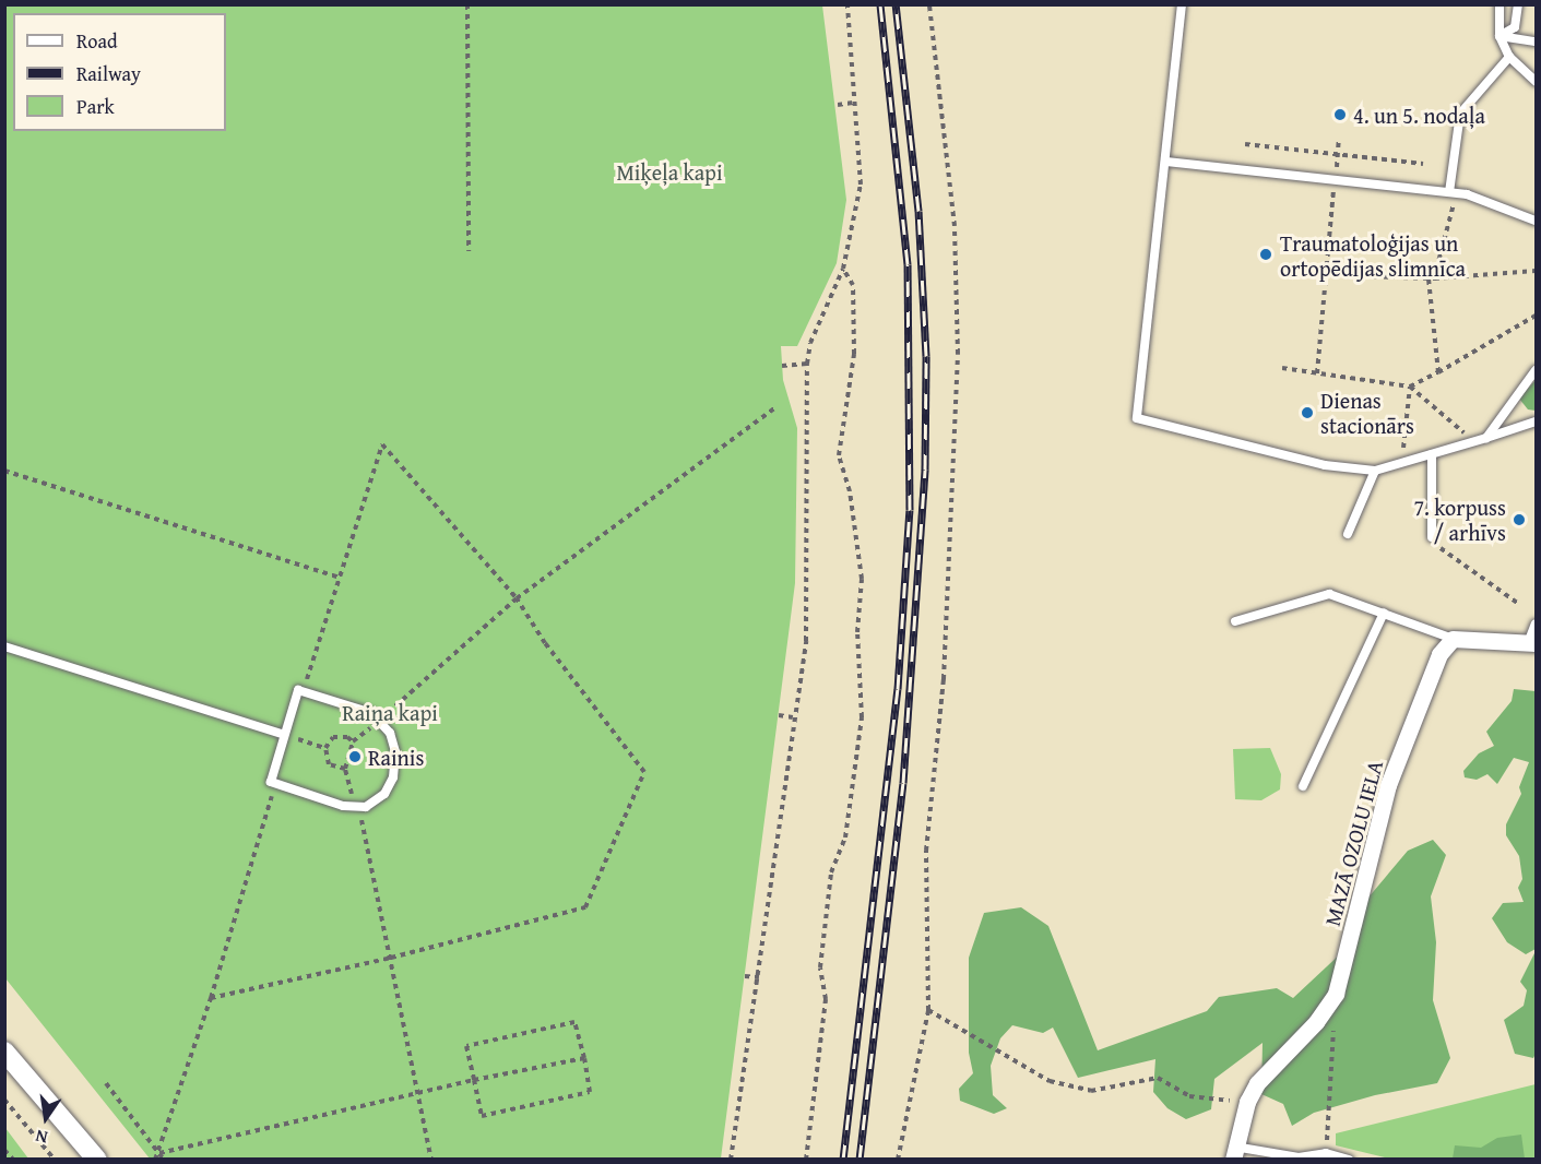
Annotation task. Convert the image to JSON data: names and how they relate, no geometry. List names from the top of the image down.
{
  "streets": {
    "street": ["MAZĀ OZOLU IELA"]
  },
  "parks": ["Miķeļa kapi", "Raiņa kapi"],
  "places": [
    "4. un 5. nodaļa",
    "Traumatoloģijas un ortopēdijas slimnīca",
    "Dienas stacionārs",
    "7. korpuss / arhīvs",
    "Rainis"
  ],
  "legend": ["Road", "Railway", "Park"],
  "north": "bottom"
}
